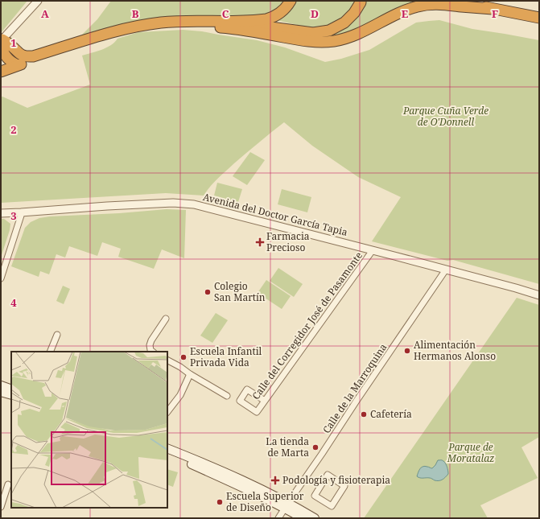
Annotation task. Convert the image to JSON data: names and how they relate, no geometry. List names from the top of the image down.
{
  "streets": {
    "street": ["Avenida del Doctor García Tapia", "Calle del Corregidor José de Pasamonte", "Calle de la Marroquina"]
  },
  "crossings": [
    ["Avenida del Doctor García Tapia", "Calle del Corregidor José de Pasamonte"],
    ["Avenida del Doctor García Tapia", "Calle de la Marroquina"]
  ],
  "parks": ["Parque Cuña Verde de O'Donnell", "Parque de Moratalaz"],
  "places": {
    "health": ["Farmacia Precioso", "Podología y fisioterapia"],
    "other": [
      "Colegio San Martín",
      "Alimentación Hermanos Alonso",
      "Escuela Infantil Privada Vida",
      "Cafetería",
      "La tienda de Marta",
      "Escuela Superior de Diseño"
    ]
  },
  "grid": {
    "columns": [
      "A",
      "B",
      "C",
      "D",
      "E",
      "F"
    ],
    "rows": [
      "1",
      "2",
      "3",
      "4"
    ]
  }
}
